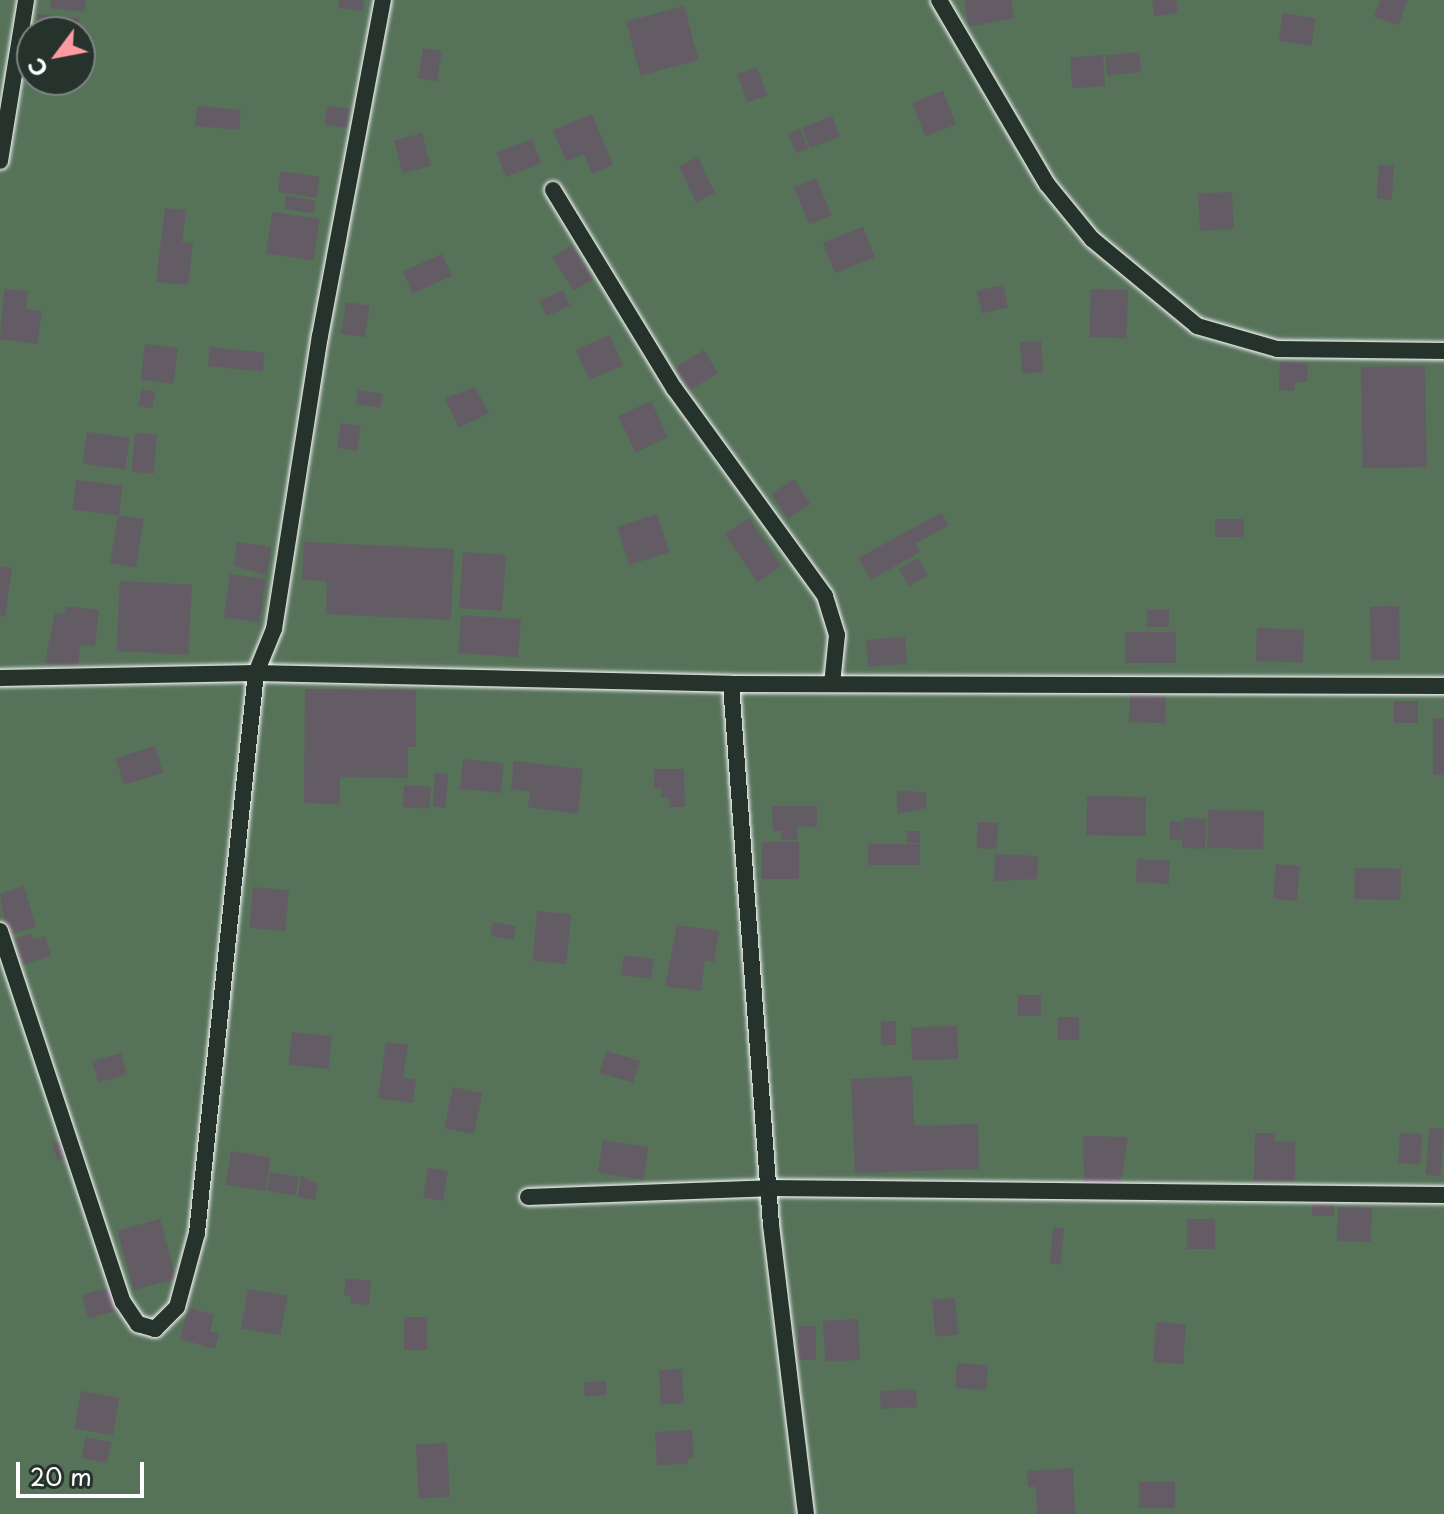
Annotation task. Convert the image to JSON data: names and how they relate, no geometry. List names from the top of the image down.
{
  "scale_bar": "20 m",
  "north": "bottom left"
}
